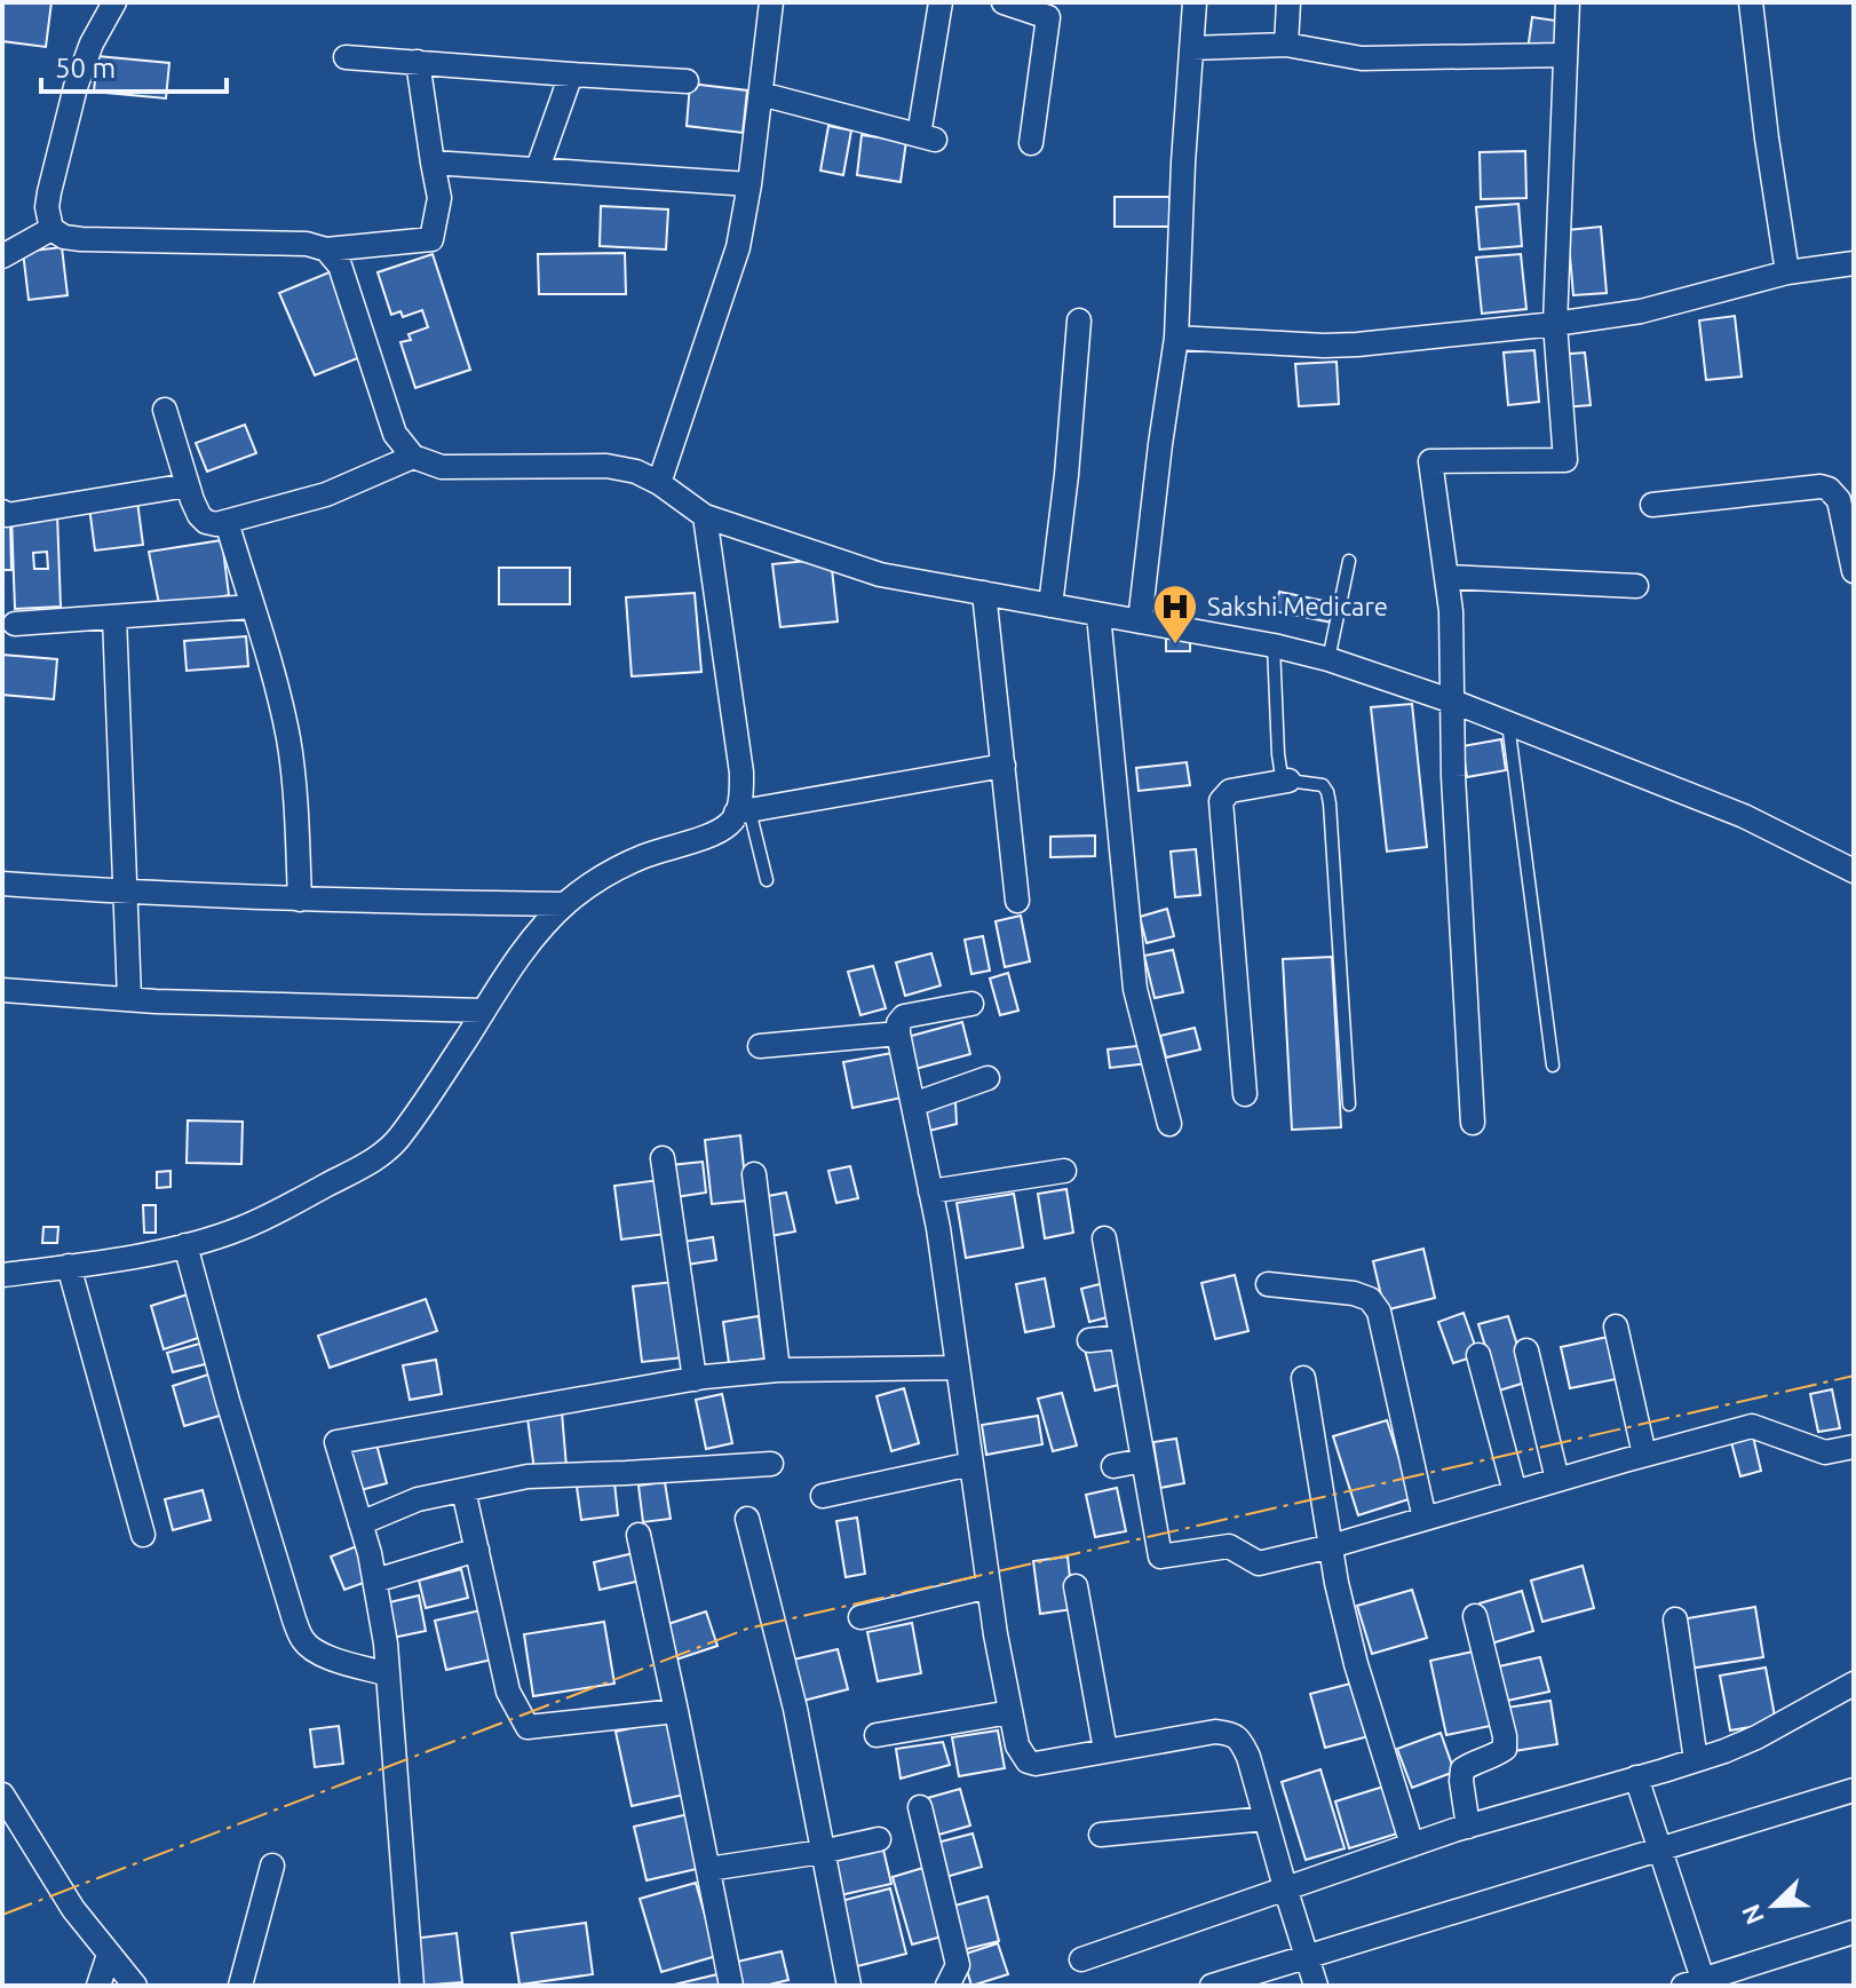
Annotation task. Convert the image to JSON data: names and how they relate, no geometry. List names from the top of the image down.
{
  "places": {
    "hospital": ["Sakshi Medicare"]
  },
  "scale_bar": "50 m",
  "north": "bottom left"
}
